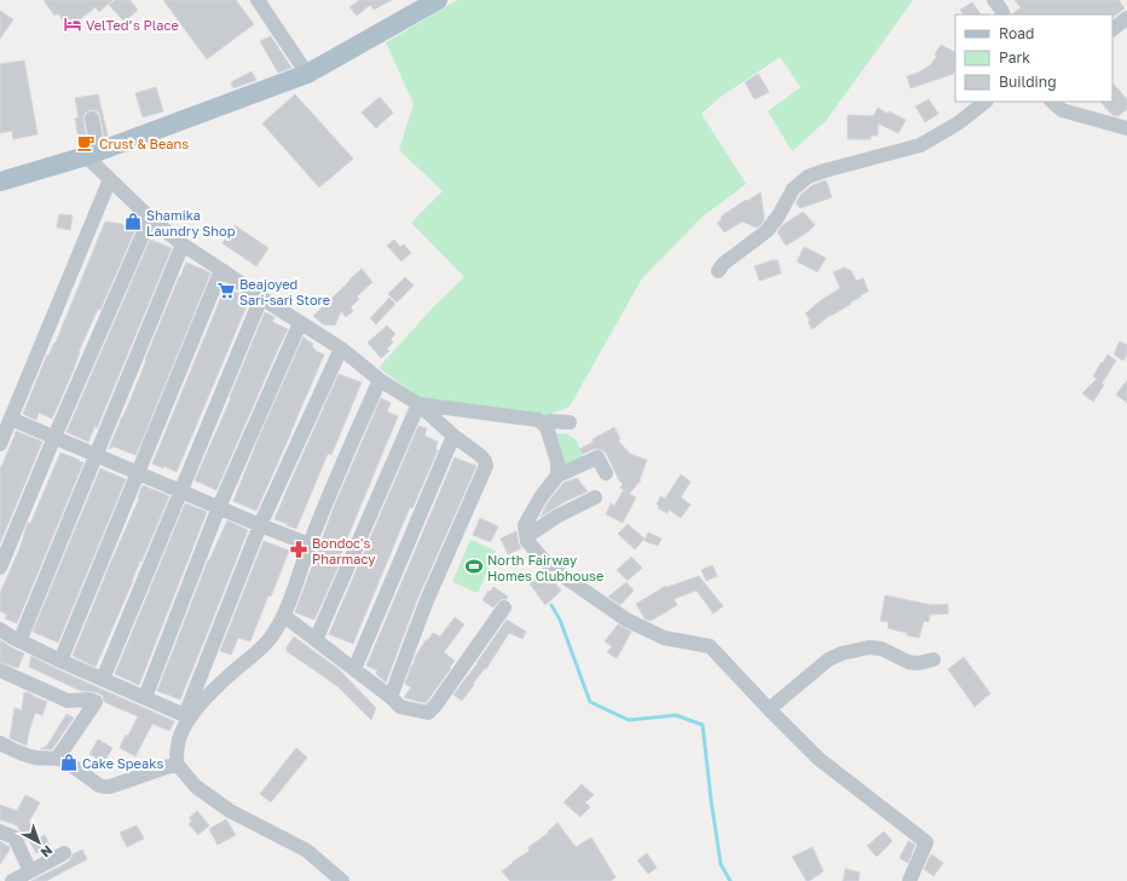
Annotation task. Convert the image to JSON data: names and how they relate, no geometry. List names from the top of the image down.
{
  "places": {
    "hotel": ["VelTed’s Place"],
    "cafe": ["Crust & Beans"],
    "shop": ["Shamika Laundry Shop", "Cake Speaks"],
    "supermarket": ["Beajoyed Sari-sari Store"],
    "pharmacy": ["Bondoc's Pharmacy"],
    "sports": ["North Fairway Homes Clubhouse"]
  },
  "legend": ["Road", "Park", "Building"],
  "north": "bottom right"
}
